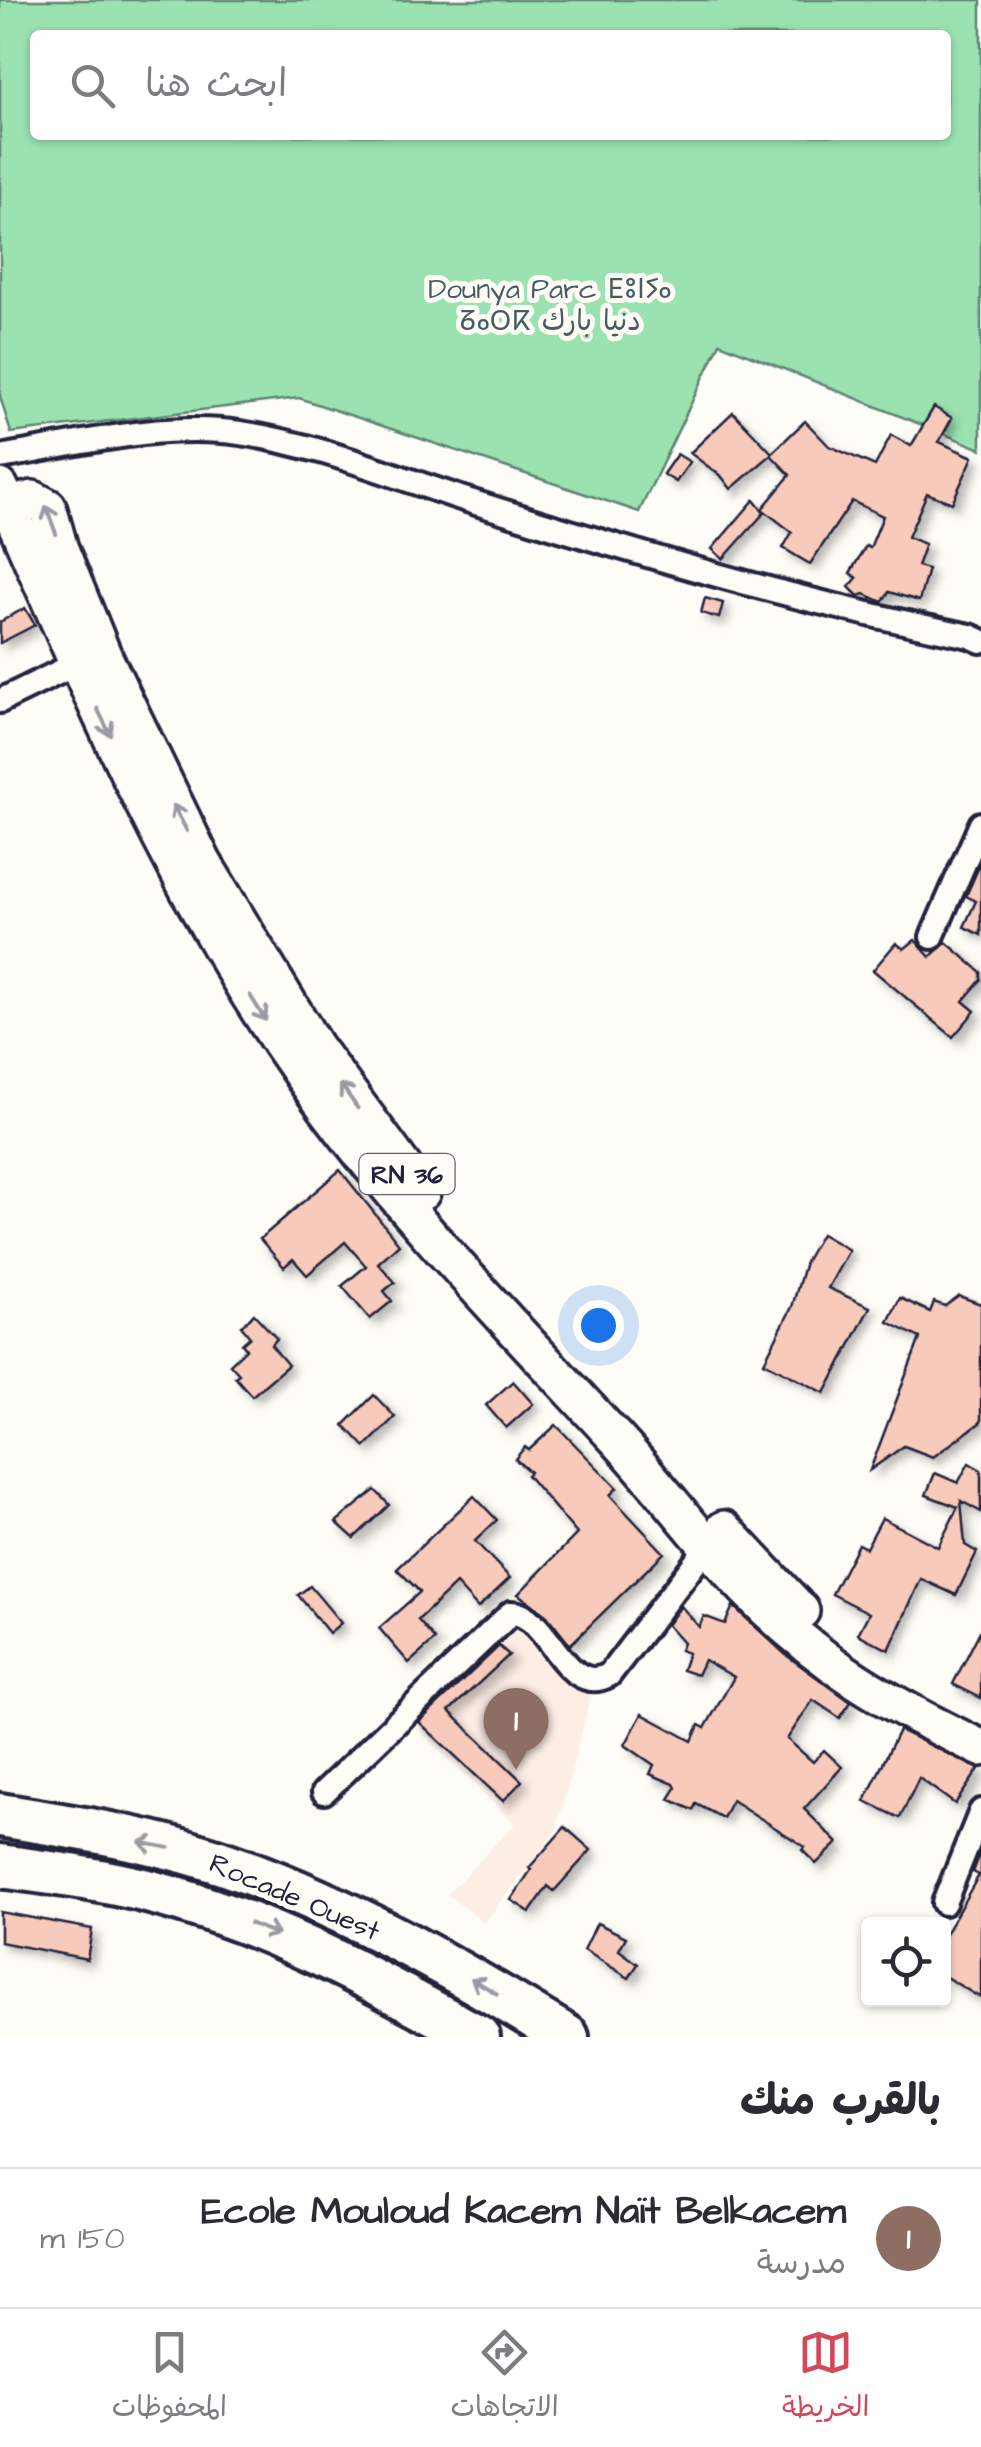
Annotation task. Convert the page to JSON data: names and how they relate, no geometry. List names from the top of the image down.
{
  "streets": {
    "highway": ["Rocade Ouest"],
    "main road": ["RN 36"]
  },
  "parks": ["Dounya Parc ⴹⵓⵏⵢⴰ ⵒⴰⵔⴽ دنيا بارك"],
  "page": {
    "search": "ابحث هنا",
    "pins": "1",
    "heading": "بالقرب منك",
    "list": [
      {
        "mark": "1",
        "name": "Ecole Mouloud Kacem Naït Belkacem",
        "note": "مدرسة",
        "value": "150 m"
      }
    ],
    "nav": ["الخريطة", "الاتجاهات", "المحفوظات"]
  }
}
